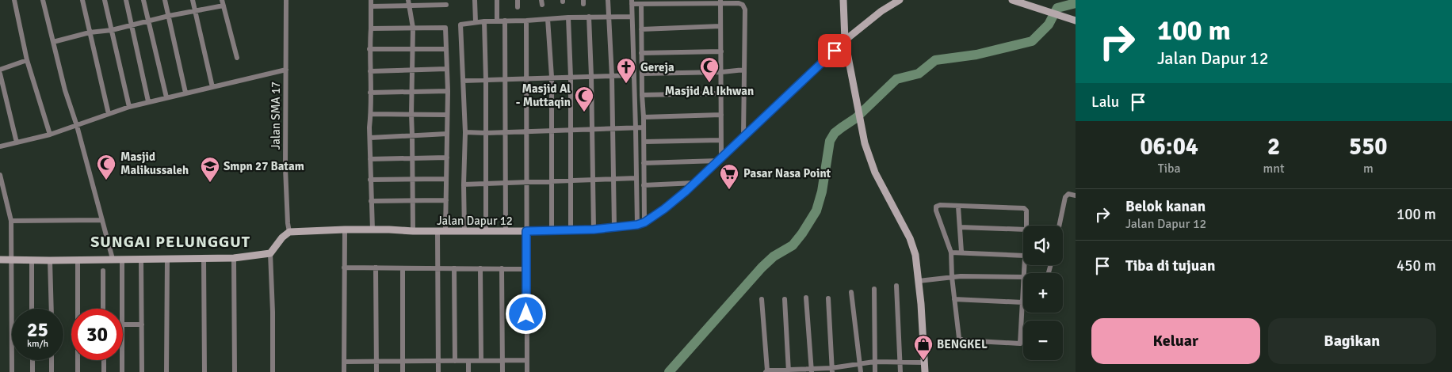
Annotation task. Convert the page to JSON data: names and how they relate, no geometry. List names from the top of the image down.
{
  "streets": {
    "street": ["Jalan SMA 17", "Jalan Dapur 12"]
  },
  "crossings": [
    ["Jalan SMA 17", "Jalan Dapur 12"]
  ],
  "districts": ["SUNGAI PELUNGGUT"],
  "places": {
    "mosque": ["Masjid Al Ikhwan", "Masjid Al - Muttaqin", "Masjid Malikussaleh"],
    "church": ["Gereja"],
    "school or university": ["Smpn 27 Batam"],
    "supermarket": ["Pasar Nasa Point"],
    "shop": ["BENGKEL"]
  },
  "page": {
    "turn": ["100 m", "Jalan Dapur 12"],
    "then": "Lalu",
    "eta": [
      "06:04",
      "Tiba",
      "2",
      "mnt",
      "550",
      "m"
    ],
    "list": [
      {
        "name": "Belok kanan",
        "note": "Jalan Dapur 12",
        "value": "100 m"
      },
      {
        "name": "Tiba di tujuan",
        "value": "450 m"
      }
    ],
    "map_buttons": ["+", "−"],
    "speed": "25 km/h",
    "limit": "30",
    "buttons": ["Keluar", "Bagikan"]
  }
}
